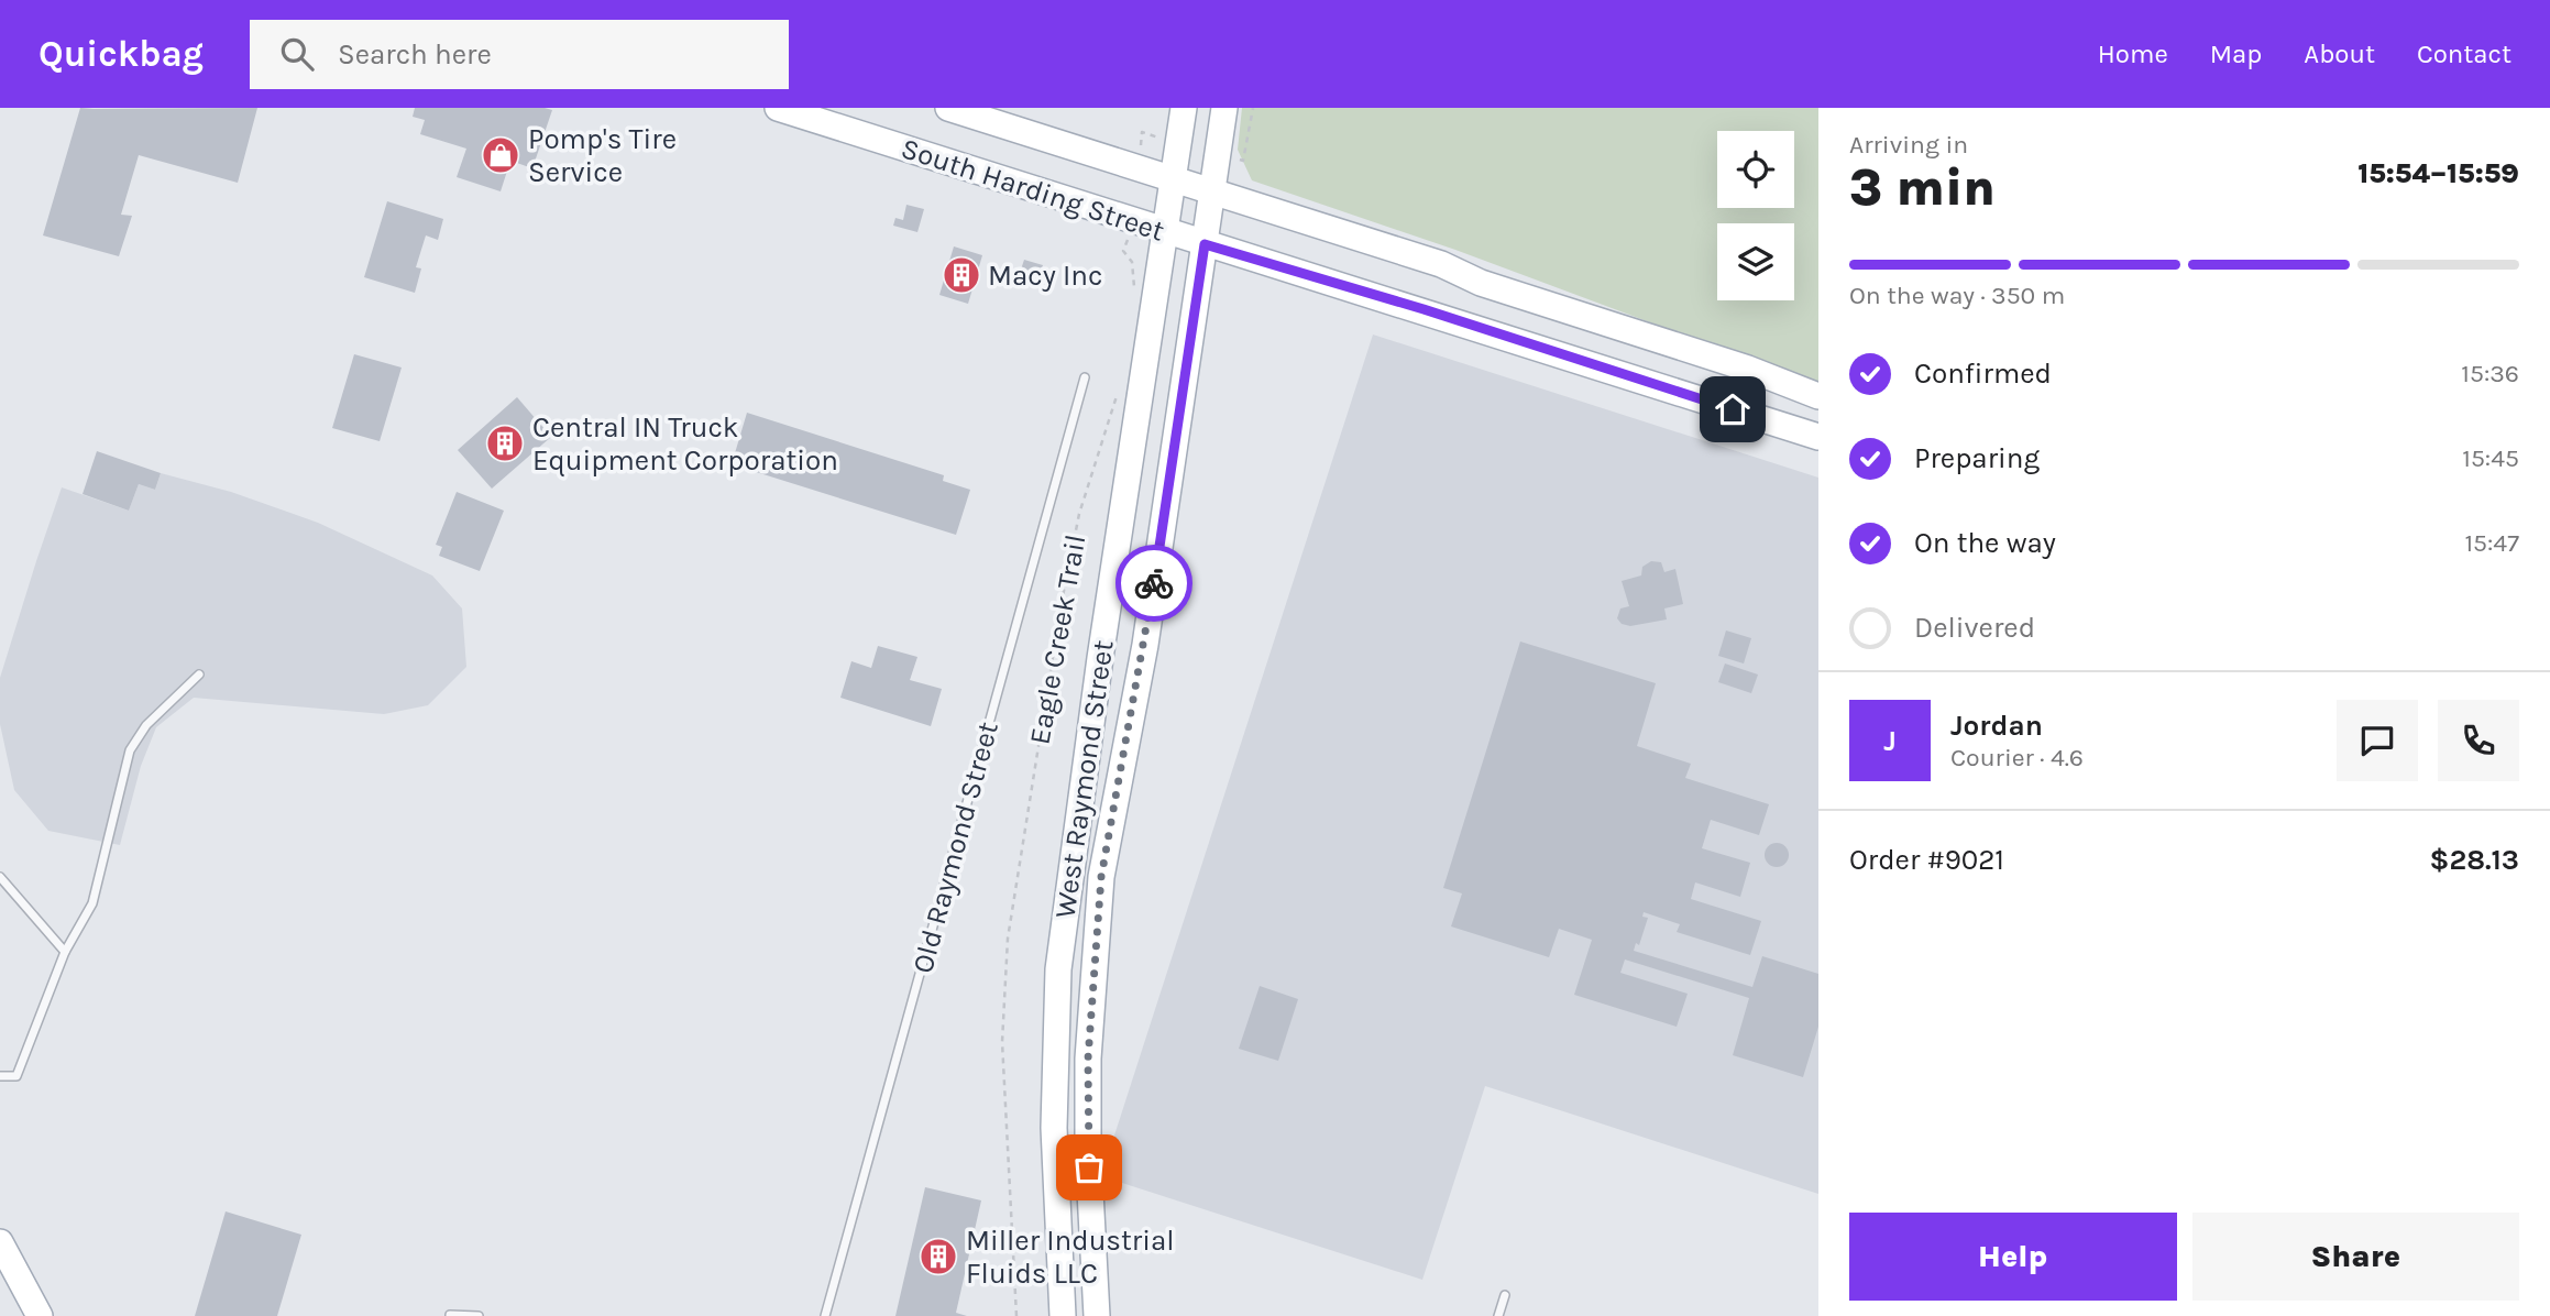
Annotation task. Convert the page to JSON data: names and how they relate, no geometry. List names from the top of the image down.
{
  "streets": {
    "main road": ["South Harding Street", "West Raymond Street"],
    "lane": ["Old Raymond Street"],
    "path": ["Eagle Creek Trail"]
  },
  "crossings": [
    ["South Harding Street", "West Raymond Street"]
  ],
  "places": {
    "shop": ["Pomp's Tire Service"],
    "building": ["Macy Inc", "Central IN Truck Equipment Corporation", "Miller Industrial Fluids LLC"]
  },
  "page": {
    "header": "Quickbag",
    "search": "Search here",
    "nav": [
      "Home",
      "Map",
      "About",
      "Contact"
    ],
    "heading": ["3 min", "Arriving in", "15:54–15:59"],
    "panel": [
      "Jordan",
      "Courier · 4.6",
      "Order #9021",
      "$28.13"
    ],
    "bar": "On the way · 350 m",
    "list": [
      ["Confirmed", "15:36"],
      ["Preparing", "15:45"],
      ["On the way", "15:47"],
      "Delivered"
    ],
    "round": "J",
    "buttons": ["Help", "Share"]
  }
}
